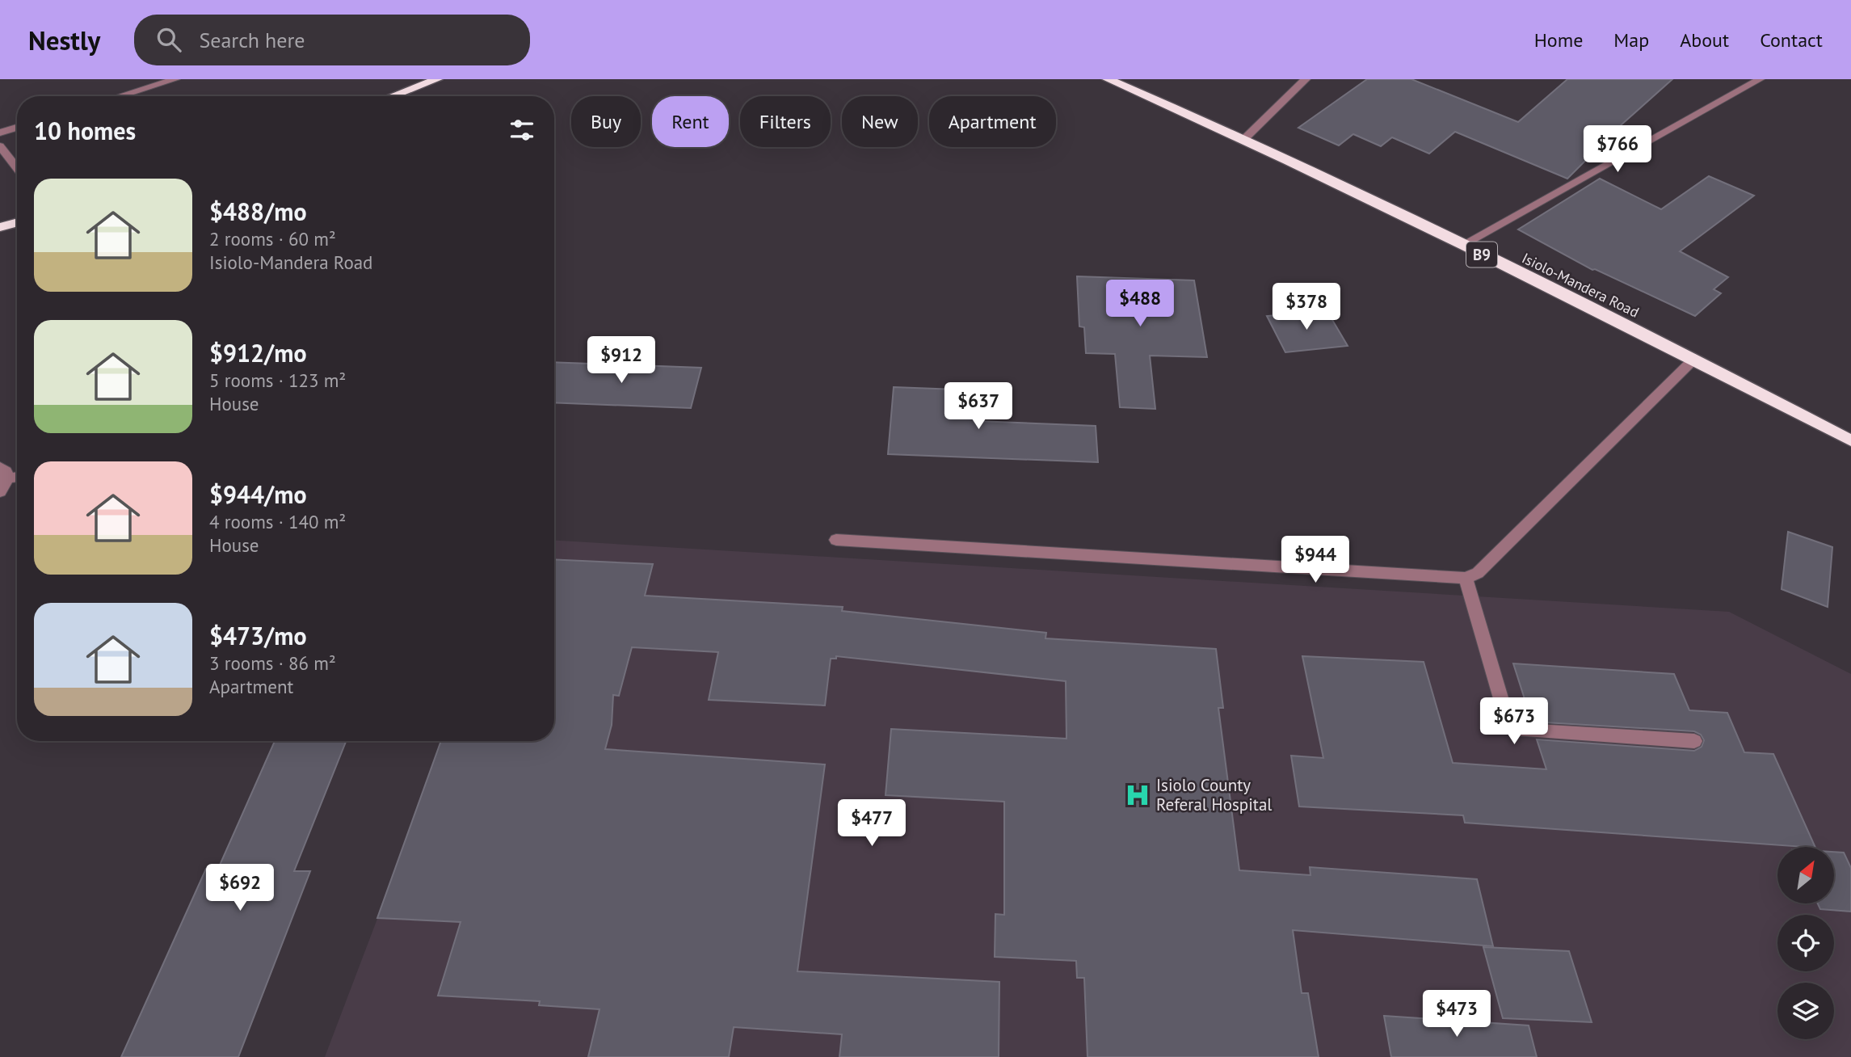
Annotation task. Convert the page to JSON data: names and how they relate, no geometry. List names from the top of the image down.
{
  "streets": {
    "highway": ["B9", "Isiolo-Mandera Road"]
  },
  "places": {
    "hospital": ["Isiolo County Referal Hospital"]
  },
  "north": "top right",
  "page": {
    "header": "Nestly",
    "search": "Search here",
    "nav": [
      "Home",
      "Map",
      "About",
      "Contact"
    ],
    "chip": [
      "Buy",
      "Rent",
      "Filters",
      "New",
      "Apartment"
    ],
    "heading": "10 homes",
    "price": [
      "$766",
      "$488",
      "$378",
      "$912",
      "$637",
      "$944",
      "$673",
      "$477",
      "$692",
      "$473"
    ],
    "list": [
      {
        "name": "$488/mo",
        "note": "2 rooms · 60 m² · Isiolo-Mandera Road"
      },
      {
        "name": "$912/mo",
        "note": "5 rooms · 123 m² · House"
      },
      {
        "name": "$944/mo",
        "note": "4 rooms · 140 m² · House"
      },
      {
        "name": "$473/mo",
        "note": "3 rooms · 86 m² · Apartment"
      }
    ]
  }
}
